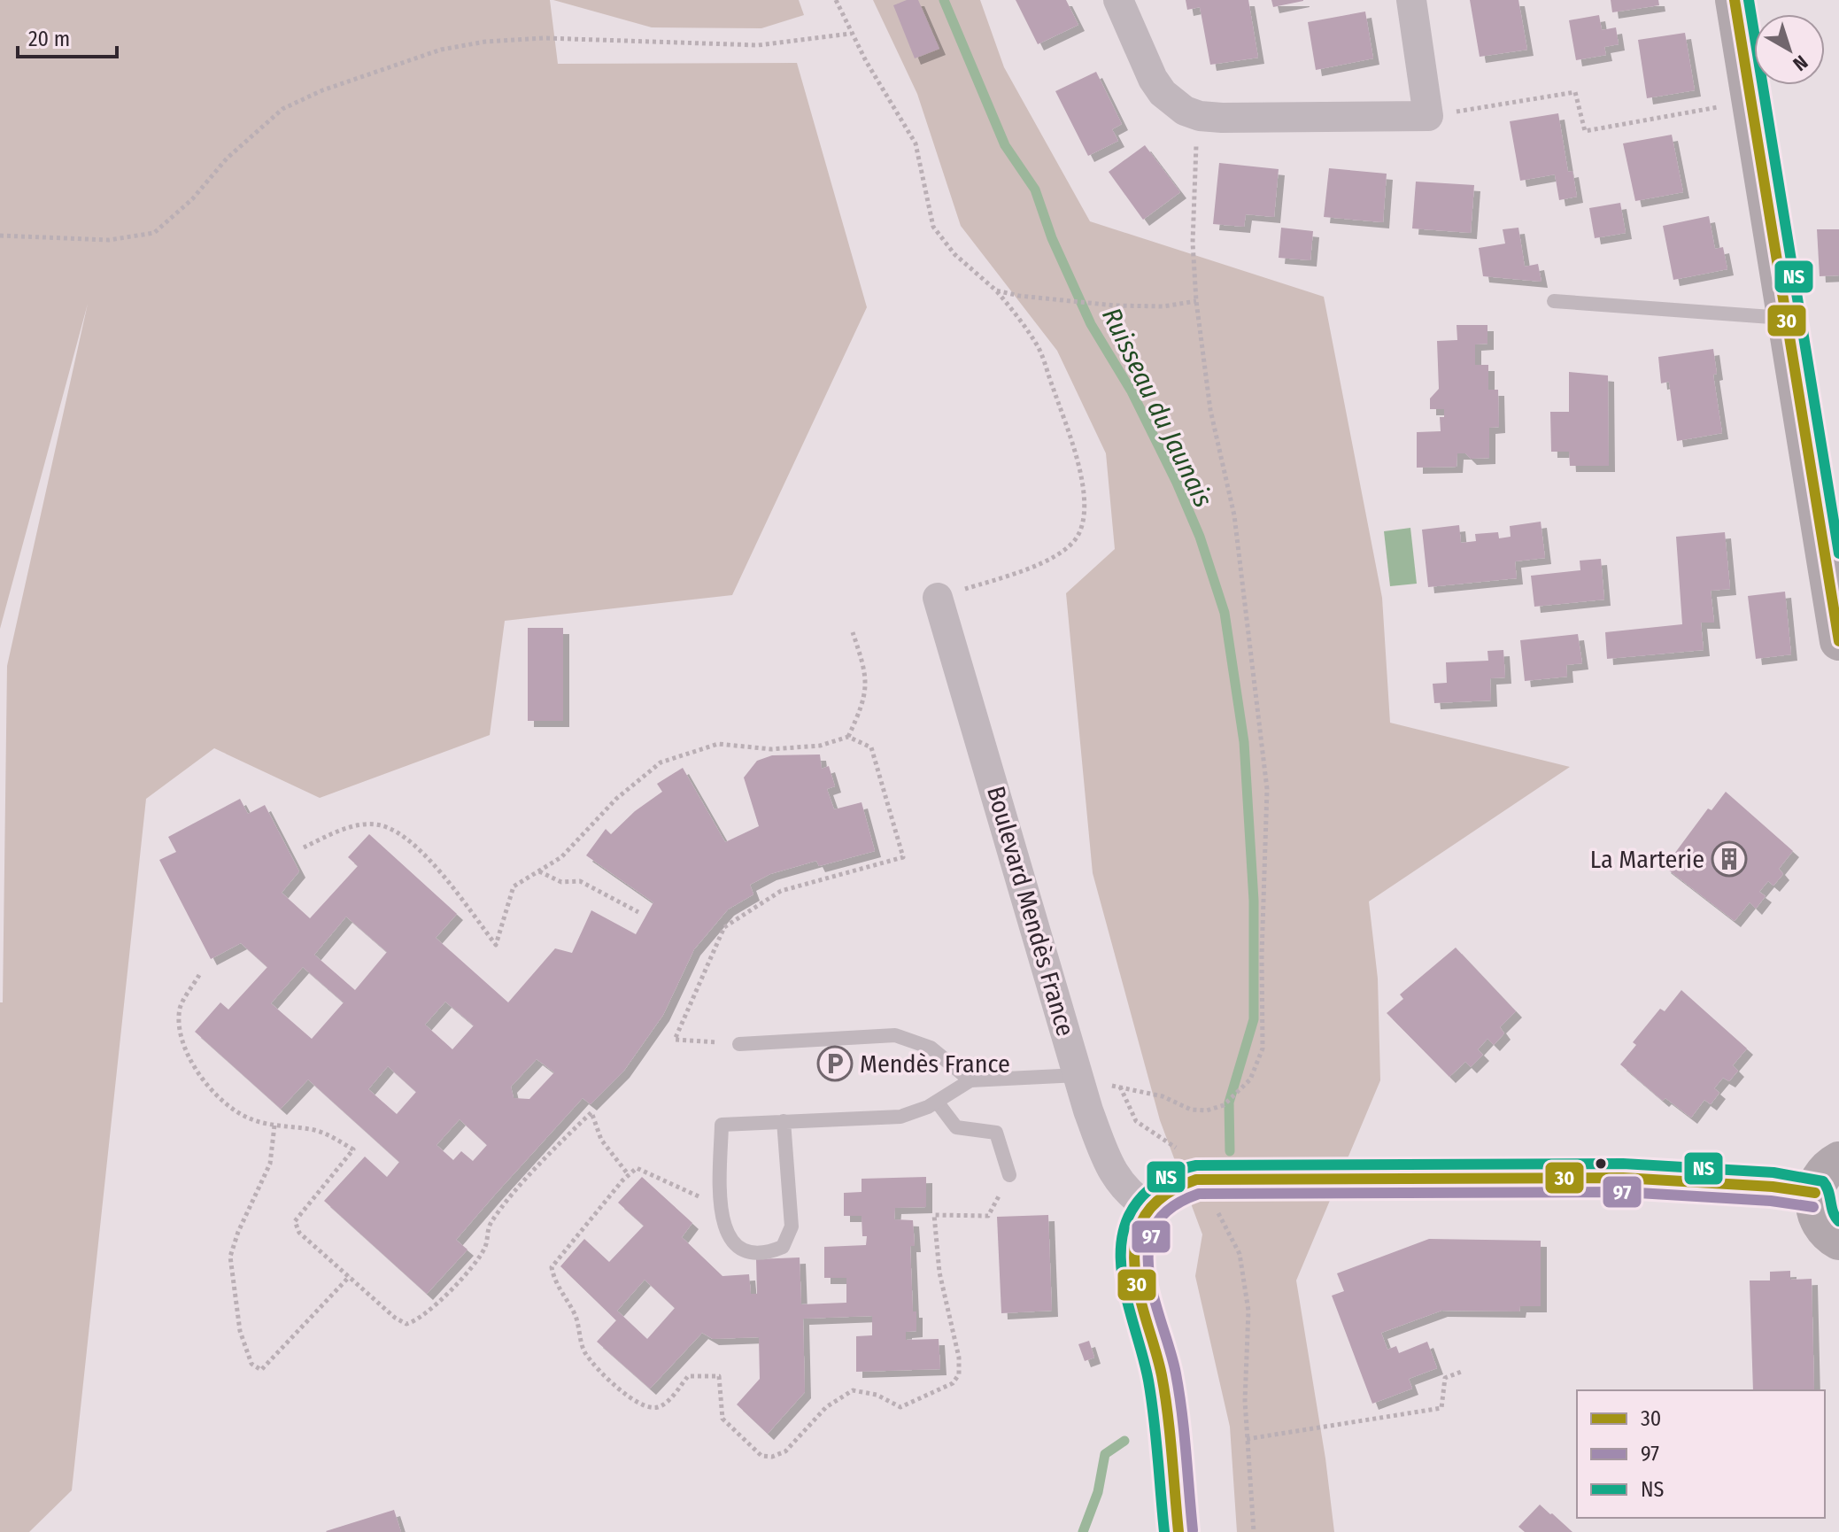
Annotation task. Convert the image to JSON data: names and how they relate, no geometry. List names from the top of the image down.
{
  "streets": {
    "street": ["Boulevard Mendès France"]
  },
  "water": ["Ruisseau du Jaunais"],
  "places": {
    "building": ["La Marterie"],
    "parking": ["Mendès France"]
  },
  "lines": ["transit line 30", "transit line NS", "transit line 97"],
  "legend": ["30", "97", "NS"],
  "scale_bar": "20 m",
  "north": "bottom right"
}
